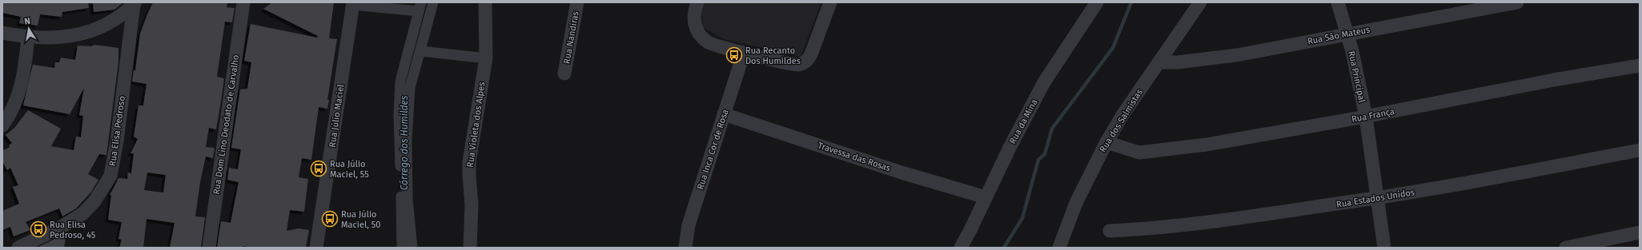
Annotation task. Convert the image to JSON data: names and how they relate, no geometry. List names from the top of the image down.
{
  "streets": {
    "street": [
      "Rua São Mateus",
      "Rua Nandiras",
      "Rua Principal",
      "Rua França",
      "Rua Júlio Maciel",
      "Rua dos Salmistas",
      "Rua da Mina",
      "Rua Dom Lino Deodato de Carvalho",
      "Rua Violeta dos Alpes",
      "Rua Elisa Pedroso",
      "Rua Inca Cor de Rosa",
      "Travessa das Rosas",
      "Rua Estados Unidos"
    ]
  },
  "crossings": [
    ["Rua São Mateus", "Rua Principal"],
    ["Rua São Mateus", "Rua dos Salmistas"],
    ["Rua Principal", "Rua França"],
    ["Rua Principal", "Rua Estados Unidos"],
    ["Rua França", "Rua dos Salmistas"],
    ["Rua da Mina", "Travessa das Rosas"],
    ["Rua Inca Cor de Rosa", "Travessa das Rosas"]
  ],
  "water": ["Córrego dos Humildes"],
  "places": {
    "bus stop": [
      "Rua Recanto Dos Humildes",
      "Rua Júlio Maciel, 55",
      "Rua Júlio Maciel, 50",
      "Rua Elisa Pedroso, 45"
    ]
  },
  "north": "top"
}
